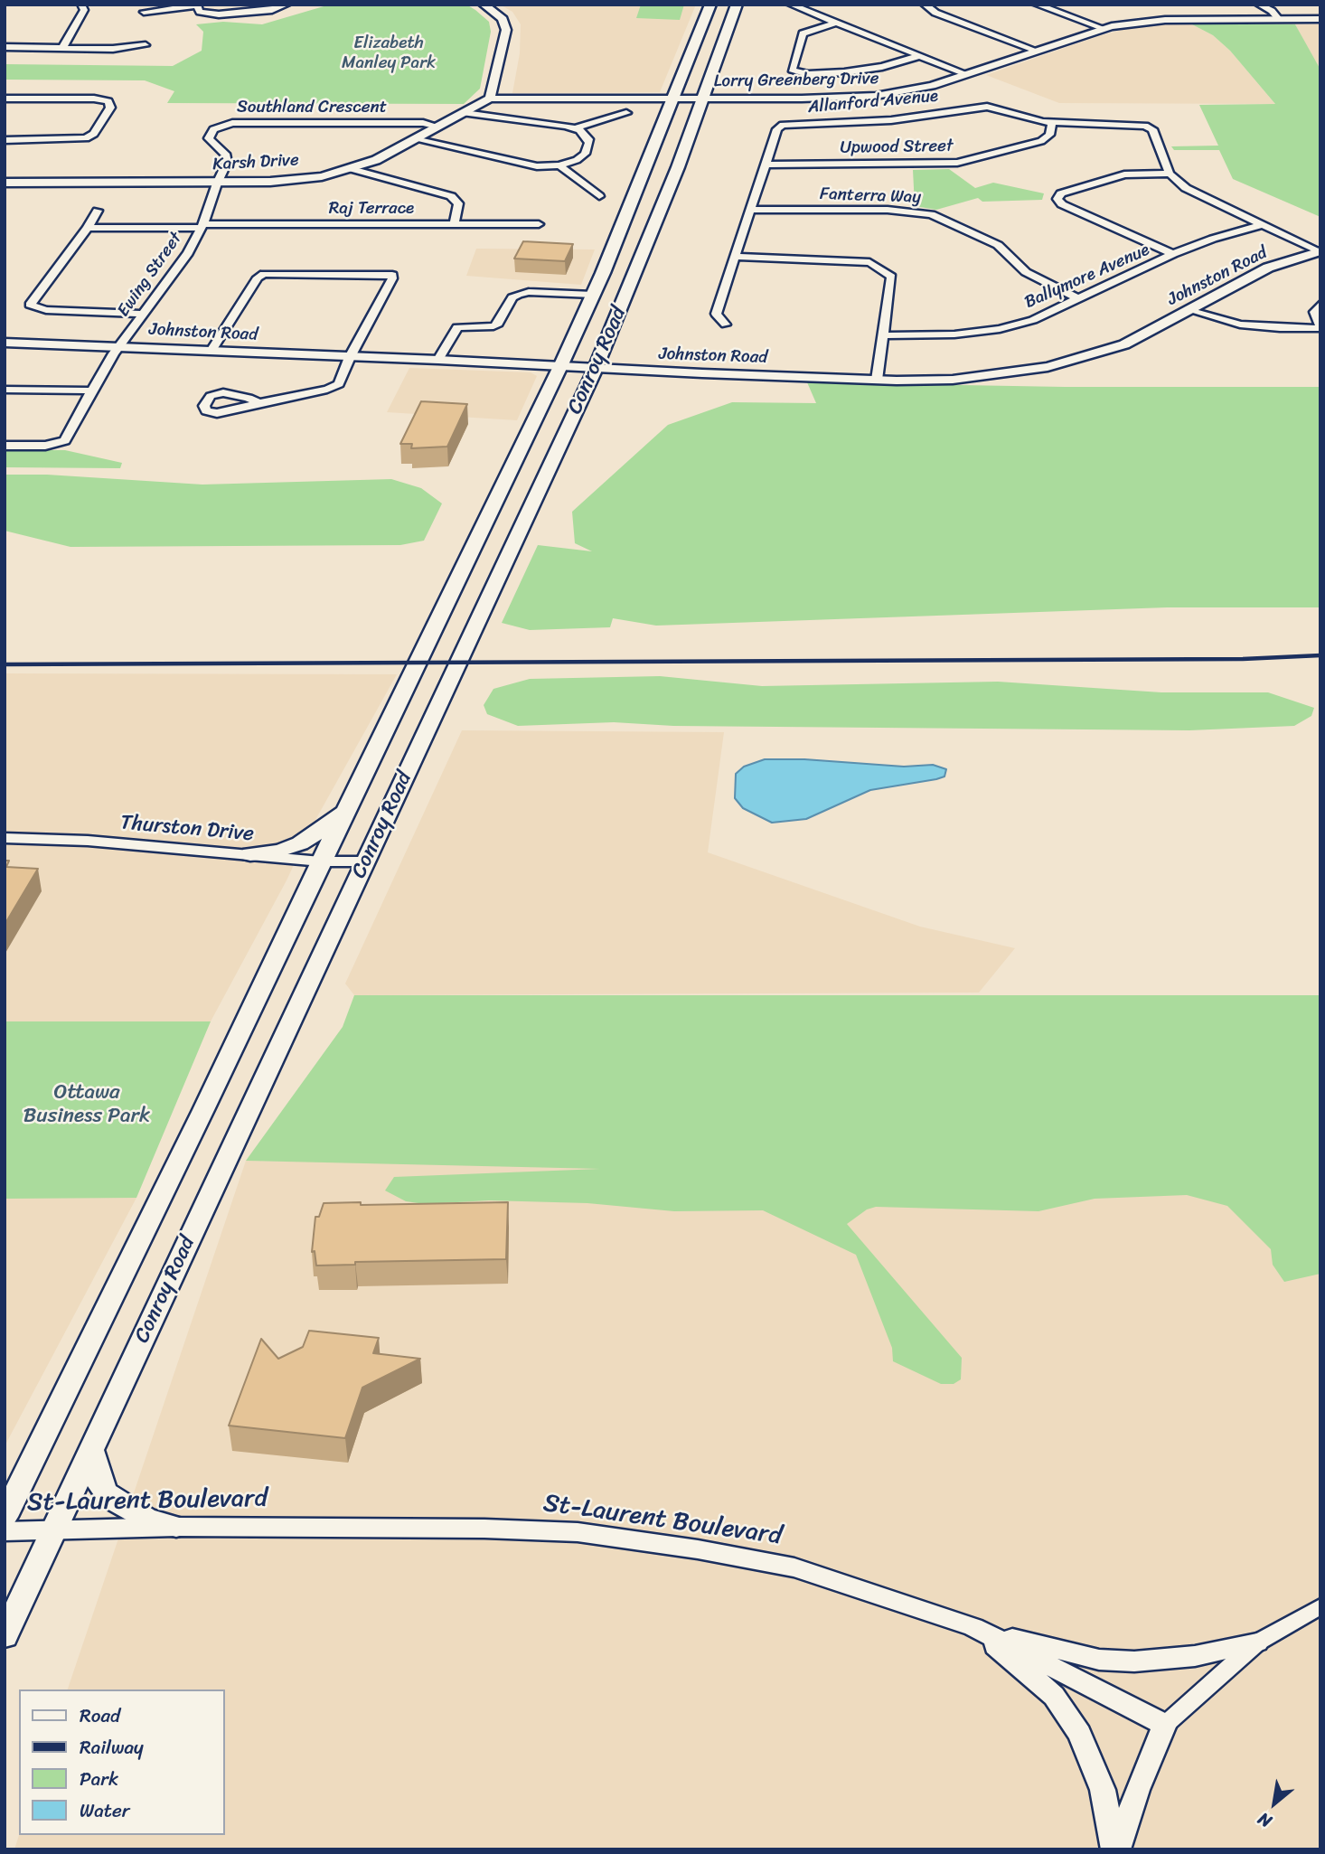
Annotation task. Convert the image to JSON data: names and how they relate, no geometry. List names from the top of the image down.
{
  "streets": {
    "main road": ["Conroy Road"],
    "street": [
      "Lorry Greenberg Drive",
      "Allanford Avenue",
      "Southland Crescent",
      "Upwood Street",
      "Karsh Drive",
      "Fanterra Way",
      "Raj Terrace",
      "Ewing Street",
      "Ballymore Avenue",
      "Johnston Road",
      "Thurston Drive",
      "St-Laurent Boulevard"
    ]
  },
  "crossings": [
    ["Lorry Greenberg Drive", "Karsh Drive"],
    ["Lorry Greenberg Drive", "Conroy Road"],
    ["Allanford Avenue", "Upwood Street"],
    ["Allanford Avenue", "Fanterra Way"],
    ["Allanford Avenue", "Ballymore Avenue"],
    ["Allanford Avenue", "Johnston Road"],
    ["Southland Crescent", "Karsh Drive"],
    ["Southland Crescent", "Ewing Street"],
    ["Karsh Drive", "Ewing Street"],
    ["Fanterra Way", "Ballymore Avenue"],
    ["Raj Terrace", "Ewing Street"],
    ["Ewing Street", "Johnston Road"],
    ["Johnston Road", "Conroy Road"],
    ["Conroy Road", "Thurston Drive"],
    ["Conroy Road", "St-Laurent Boulevard"]
  ],
  "parks": ["Elizabeth Manley Park", "Ottawa Business Park"],
  "legend": [
    "Road",
    "Railway",
    "Park",
    "Water"
  ],
  "north": "bottom left"
}
